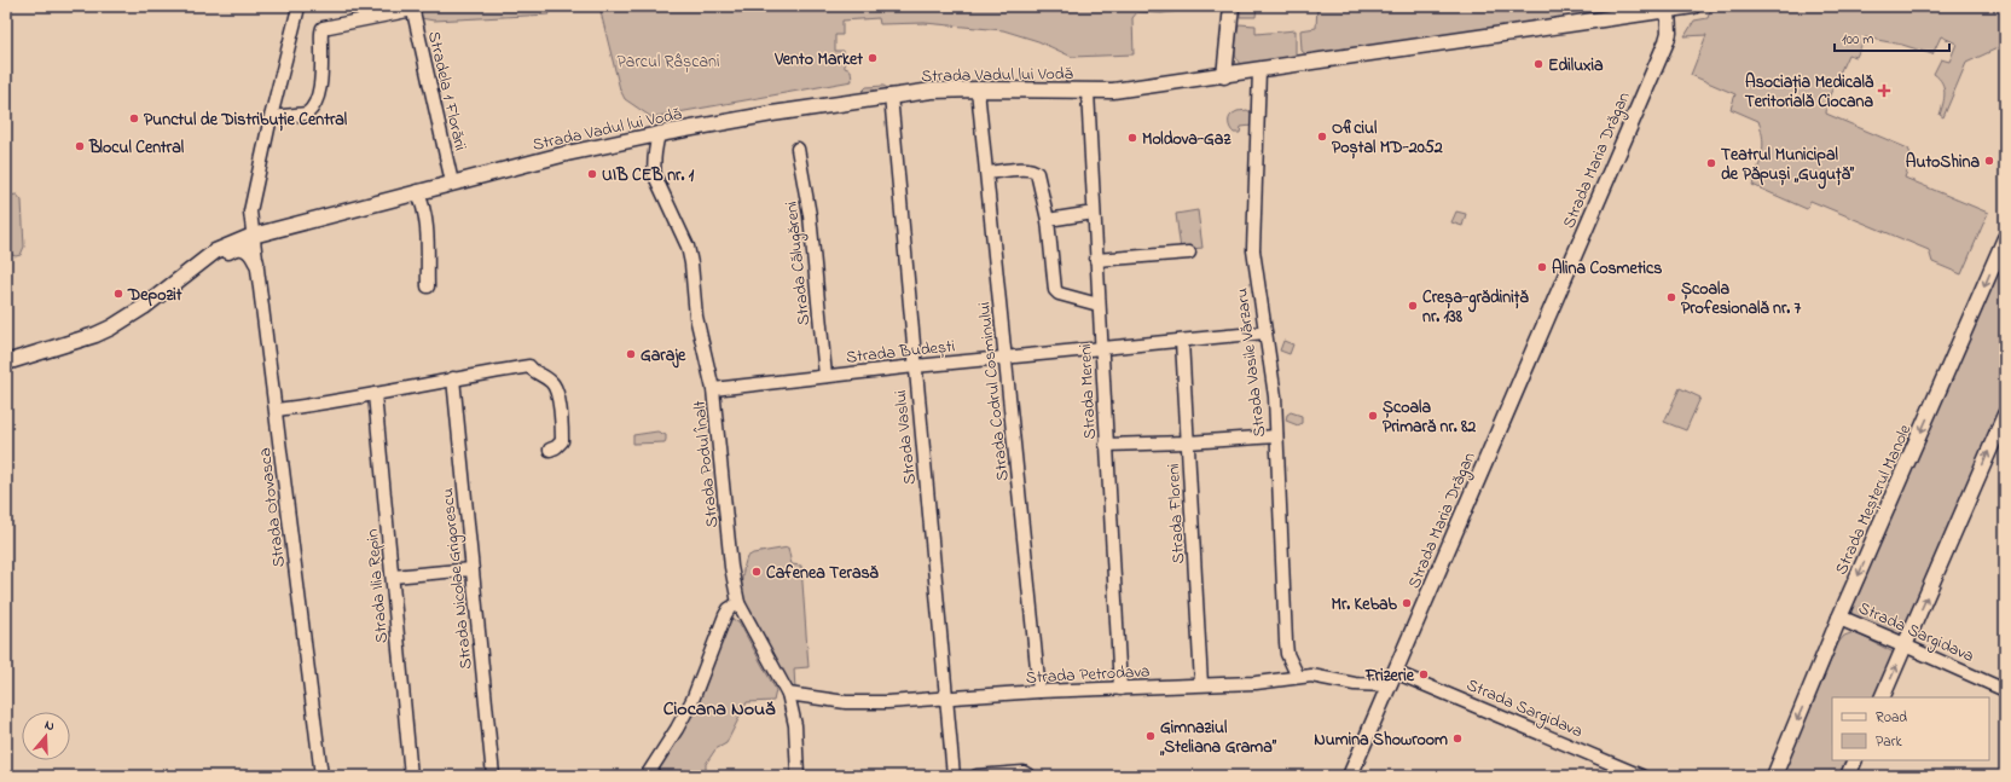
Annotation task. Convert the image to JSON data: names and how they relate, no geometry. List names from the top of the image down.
{
  "streets": {
    "main road": [
      "Strada Vadul lui Vodă",
      "Strada Maria Drăgan",
      "Strada Meșterul Manole",
      "Strada Sargidava"
    ],
    "street": [
      "Stradela 1 Florării",
      "Strada Călugăreni",
      "Strada Budești",
      "Strada Vasile Vărzaru",
      "Strada Codrul Cosminului",
      "Strada Mereni",
      "Strada Vaslui",
      "Strada Podul Înalt",
      "Strada Otovasca",
      "Strada Floreni",
      "Strada Nicolae Grigorescu",
      "Strada Ilia Repin",
      "Strada Petrodava"
    ]
  },
  "crossings": [
    ["Strada Vadul lui Vodă", "Stradela 1 Florării"],
    ["Strada Vadul lui Vodă", "Strada Maria Drăgan"],
    ["Strada Vadul lui Vodă", "Strada Vasile Vărzaru"],
    ["Strada Vadul lui Vodă", "Strada Codrul Cosminului"],
    ["Strada Vadul lui Vodă", "Strada Mereni"],
    ["Strada Vadul lui Vodă", "Strada Vaslui"],
    ["Strada Vadul lui Vodă", "Strada Podul Înalt"],
    ["Strada Vadul lui Vodă", "Strada Otovasca"],
    ["Strada Maria Drăgan", "Strada Sargidava"],
    ["Strada Maria Drăgan", "Strada Petrodava"],
    ["Strada Călugăreni", "Strada Budești"],
    ["Strada Budești", "Strada Vasile Vărzaru"],
    ["Strada Budești", "Strada Codrul Cosminului"],
    ["Strada Budești", "Strada Mereni"],
    ["Strada Budești", "Strada Vaslui"],
    ["Strada Budești", "Strada Podul Înalt"],
    ["Strada Budești", "Strada Floreni"],
    ["Strada Vasile Vărzaru", "Strada Petrodava"],
    ["Strada Codrul Cosminului", "Strada Petrodava"],
    ["Strada Mereni", "Strada Petrodava"],
    ["Strada Vaslui", "Strada Petrodava"],
    ["Strada Podul Înalt", "Strada Petrodava"],
    ["Strada Meșterul Manole", "Strada Sargidava"],
    ["Strada Floreni", "Strada Petrodava"],
    ["Strada Sargidava", "Strada Petrodava"]
  ],
  "districts": ["Ciocana Nouă"],
  "parks": ["Parcul Râșcani"],
  "places": {
    "other": [
      "Vento Market",
      "Ediluxia",
      "Punctul de Distribuție Central",
      "Oficiul Poștal MD-2052",
      "Moldova-Gaz",
      "Blocul Central",
      "AutoShina",
      "Teatrul Municipal de Păpuși „Guguță”",
      "UIB CEB nr. 1",
      "Alina Cosmetics",
      "Depozit",
      "Școala Profesională nr. 7",
      "Creșa-grădiniță nr. 138",
      "Garaje",
      "Școala Primară nr. 82",
      "Cafenea Terasă",
      "Mr. Kebab",
      "Frizerie",
      "Gimnaziul „Steliana Grama”",
      "Numina Showroom"
    ],
    "health": ["Asociația Medicală Teritorială Ciocana"]
  },
  "legend": ["Road", "Park"],
  "scale_bar": "100 m",
  "north": "top"
}
